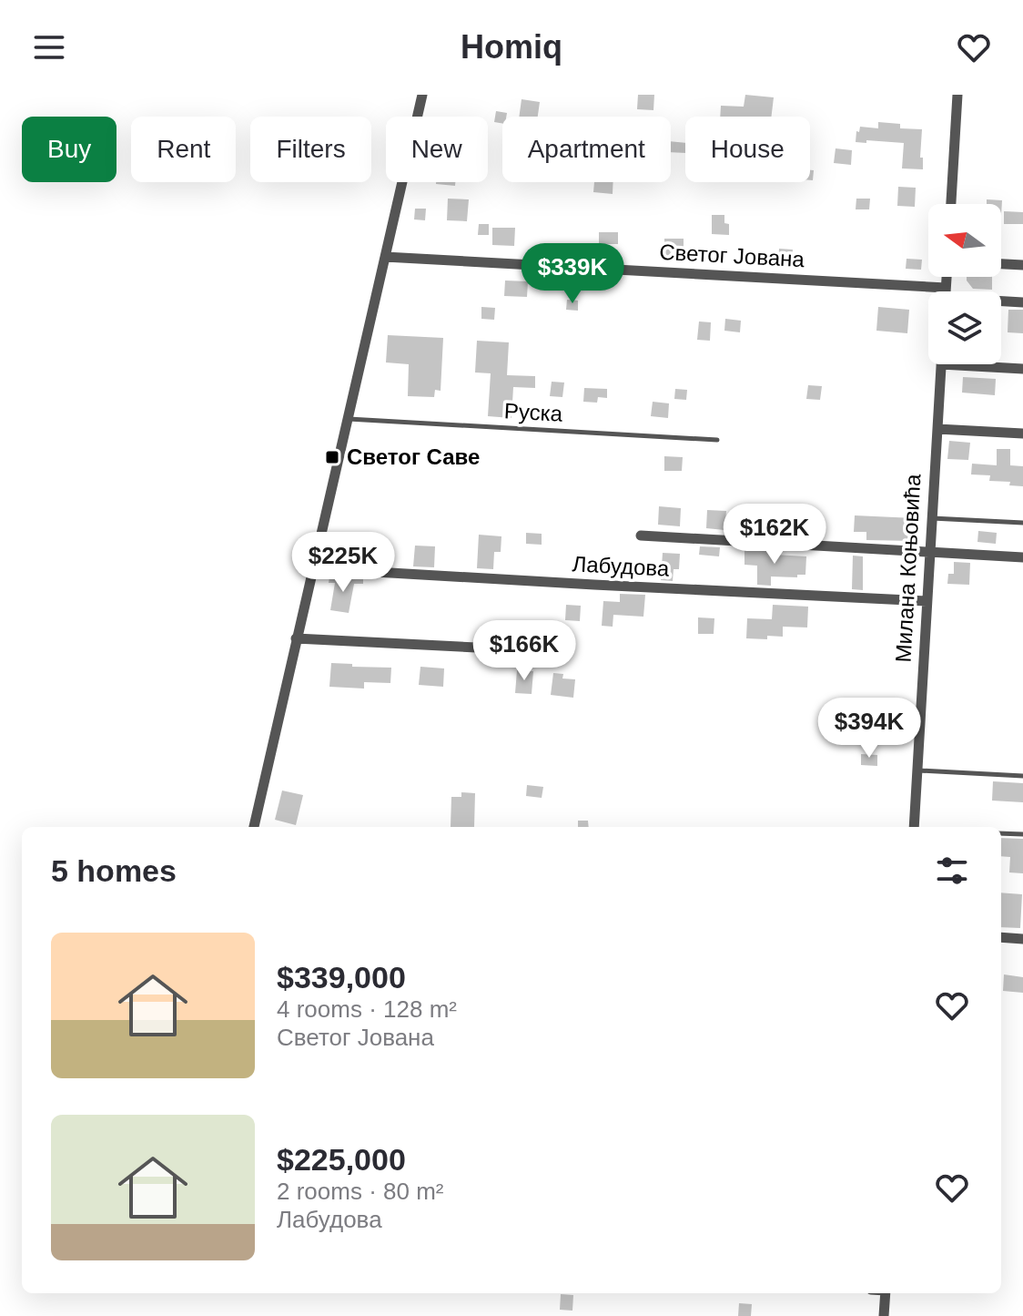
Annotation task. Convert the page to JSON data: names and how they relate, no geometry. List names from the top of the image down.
{
  "streets": {
    "street": ["Светог Јована", "Лабудова", "Милана Коњовића"],
    "lane": ["Руска"]
  },
  "crossings": [
    ["Лабудова", "Милана Коњовића"]
  ],
  "places": {
    "transit": ["Светог Саве"]
  },
  "north": "left",
  "page": {
    "header": "Homiq",
    "chip": [
      "Buy",
      "Rent",
      "Filters",
      "New",
      "Apartment",
      "House"
    ],
    "price": [
      "$339K",
      "$162K",
      "$225K",
      "$166K",
      "$394K"
    ],
    "heading": "5 homes",
    "list": [
      {
        "name": "$339,000",
        "note": "4 rooms · 128 m² · Светог Јована"
      },
      {
        "name": "$225,000",
        "note": "2 rooms · 80 m² · Лабудова"
      }
    ]
  }
}
